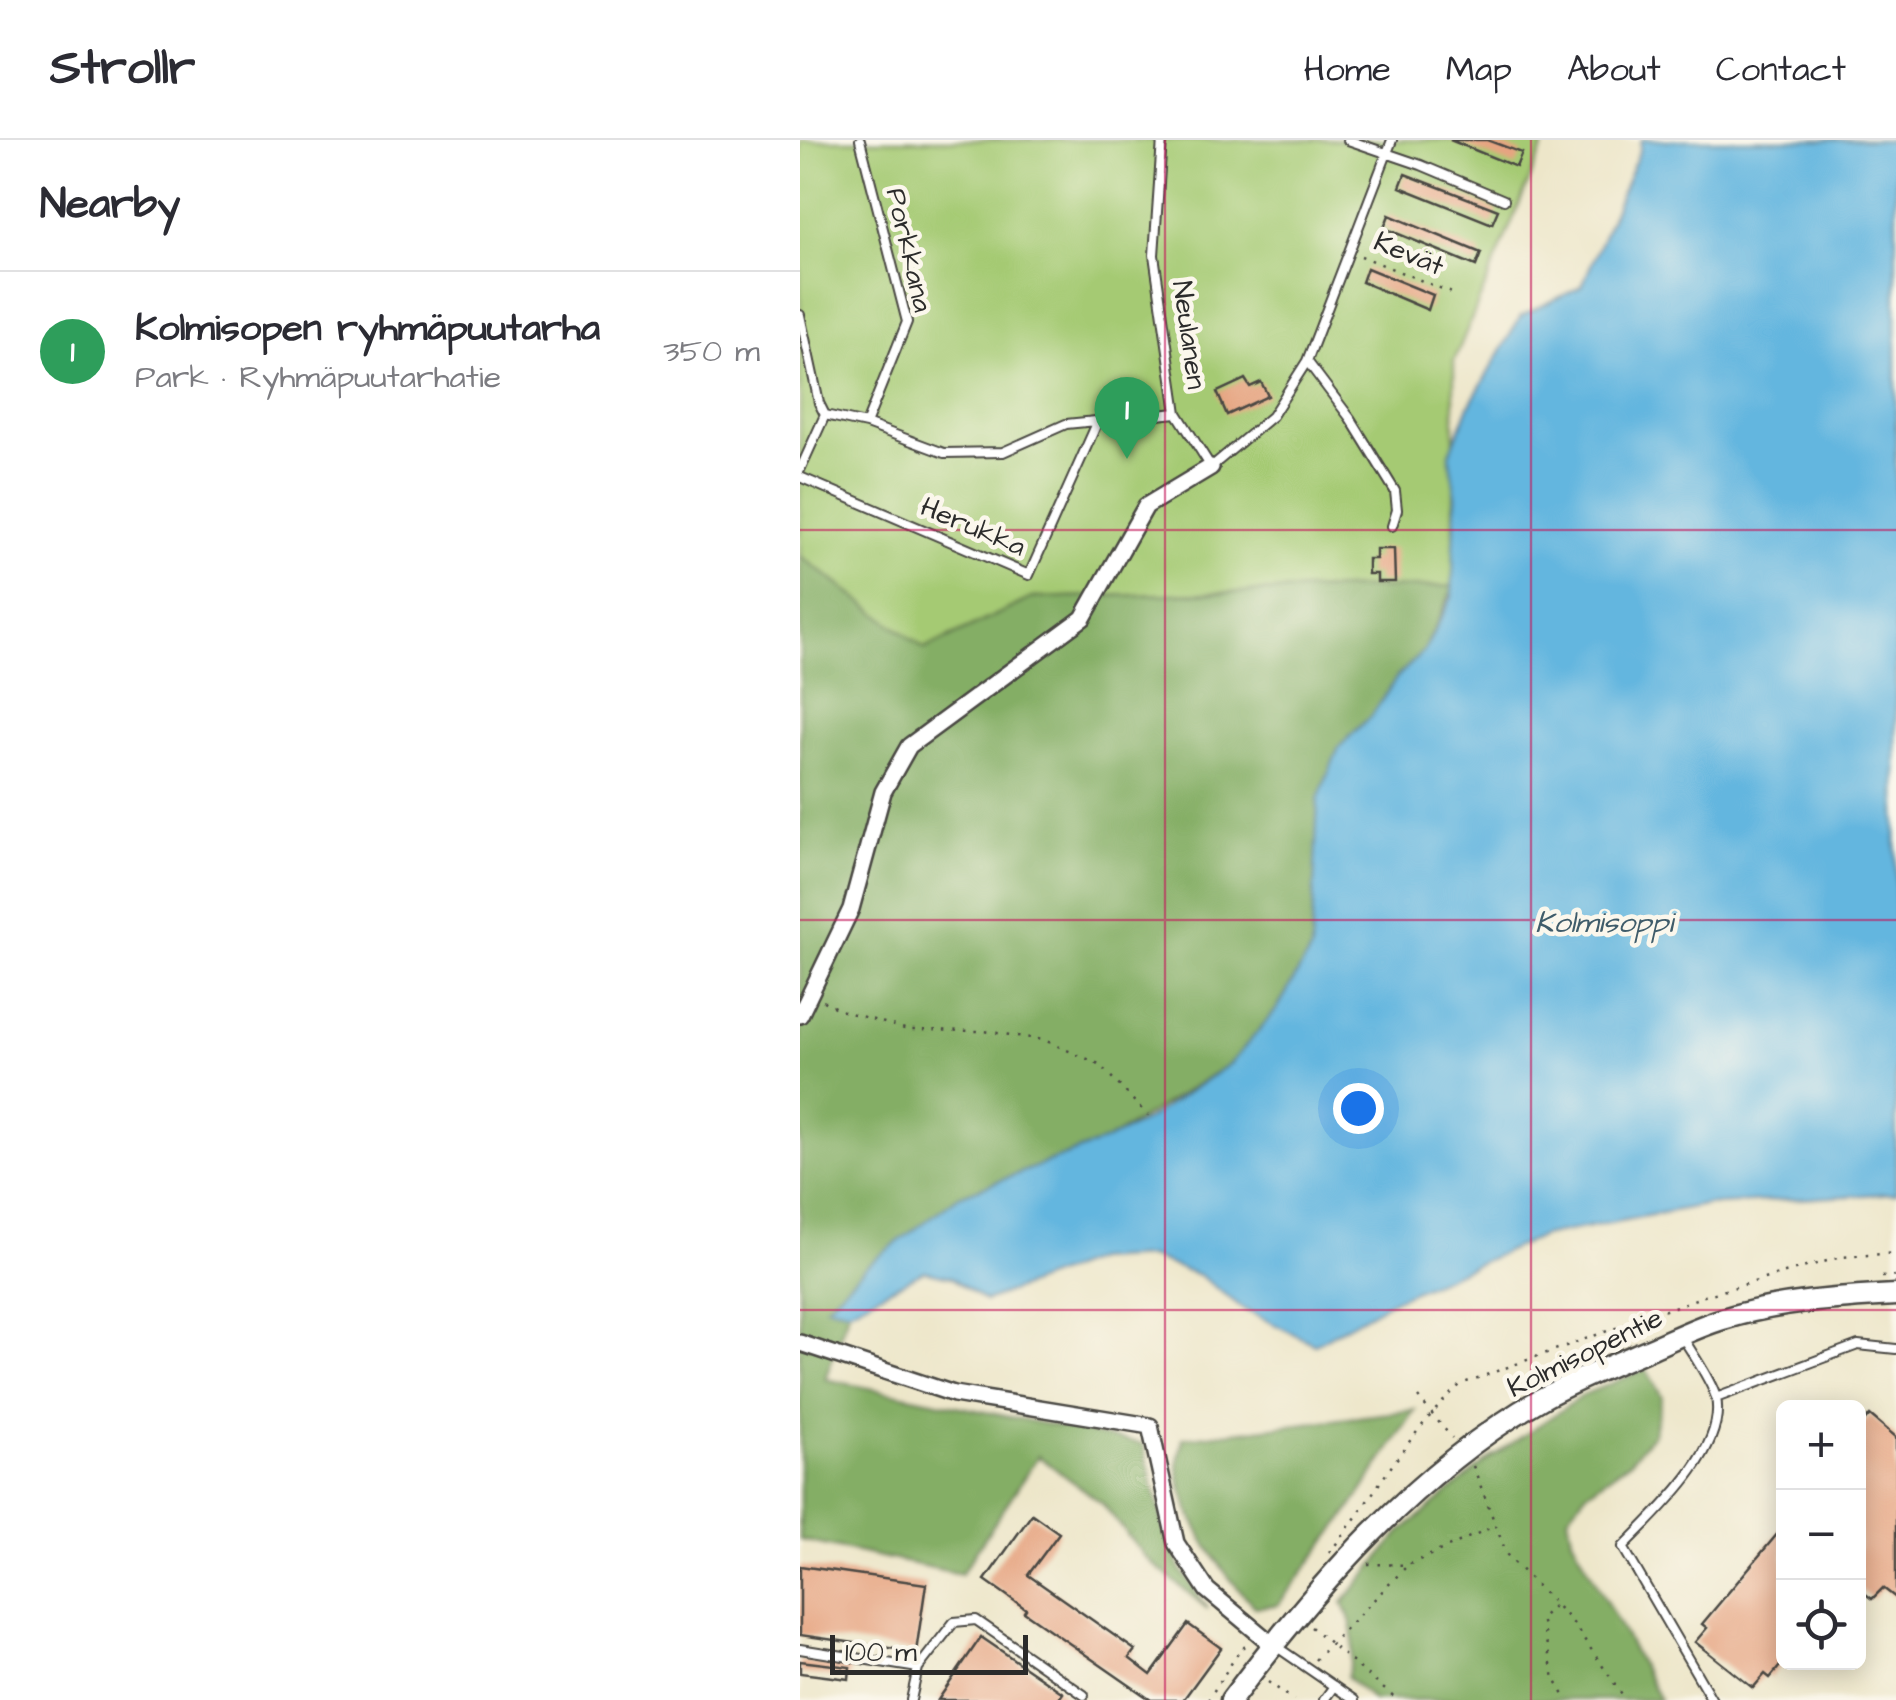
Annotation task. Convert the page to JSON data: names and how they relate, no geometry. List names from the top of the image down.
{
  "streets": {
    "main road": ["Kolmisopentie"],
    "lane": ["Porkkana", "Neulanen", "Herukka"],
    "path": ["Kevät"]
  },
  "water": ["Kolmisoppi"],
  "scale_bar": "100 m",
  "page": {
    "header": "Strollr",
    "nav": [
      "Home",
      "Map",
      "About",
      "Contact"
    ],
    "heading": "Nearby",
    "list": [
      {
        "mark": "1",
        "name": "Kolmisopen ryhmäpuutarha",
        "note": "Park · Ryhmäpuutarhatie",
        "value": "350 m"
      }
    ],
    "pins": "1",
    "map_buttons": ["+", "−"],
    "scale": "100 m"
  }
}
